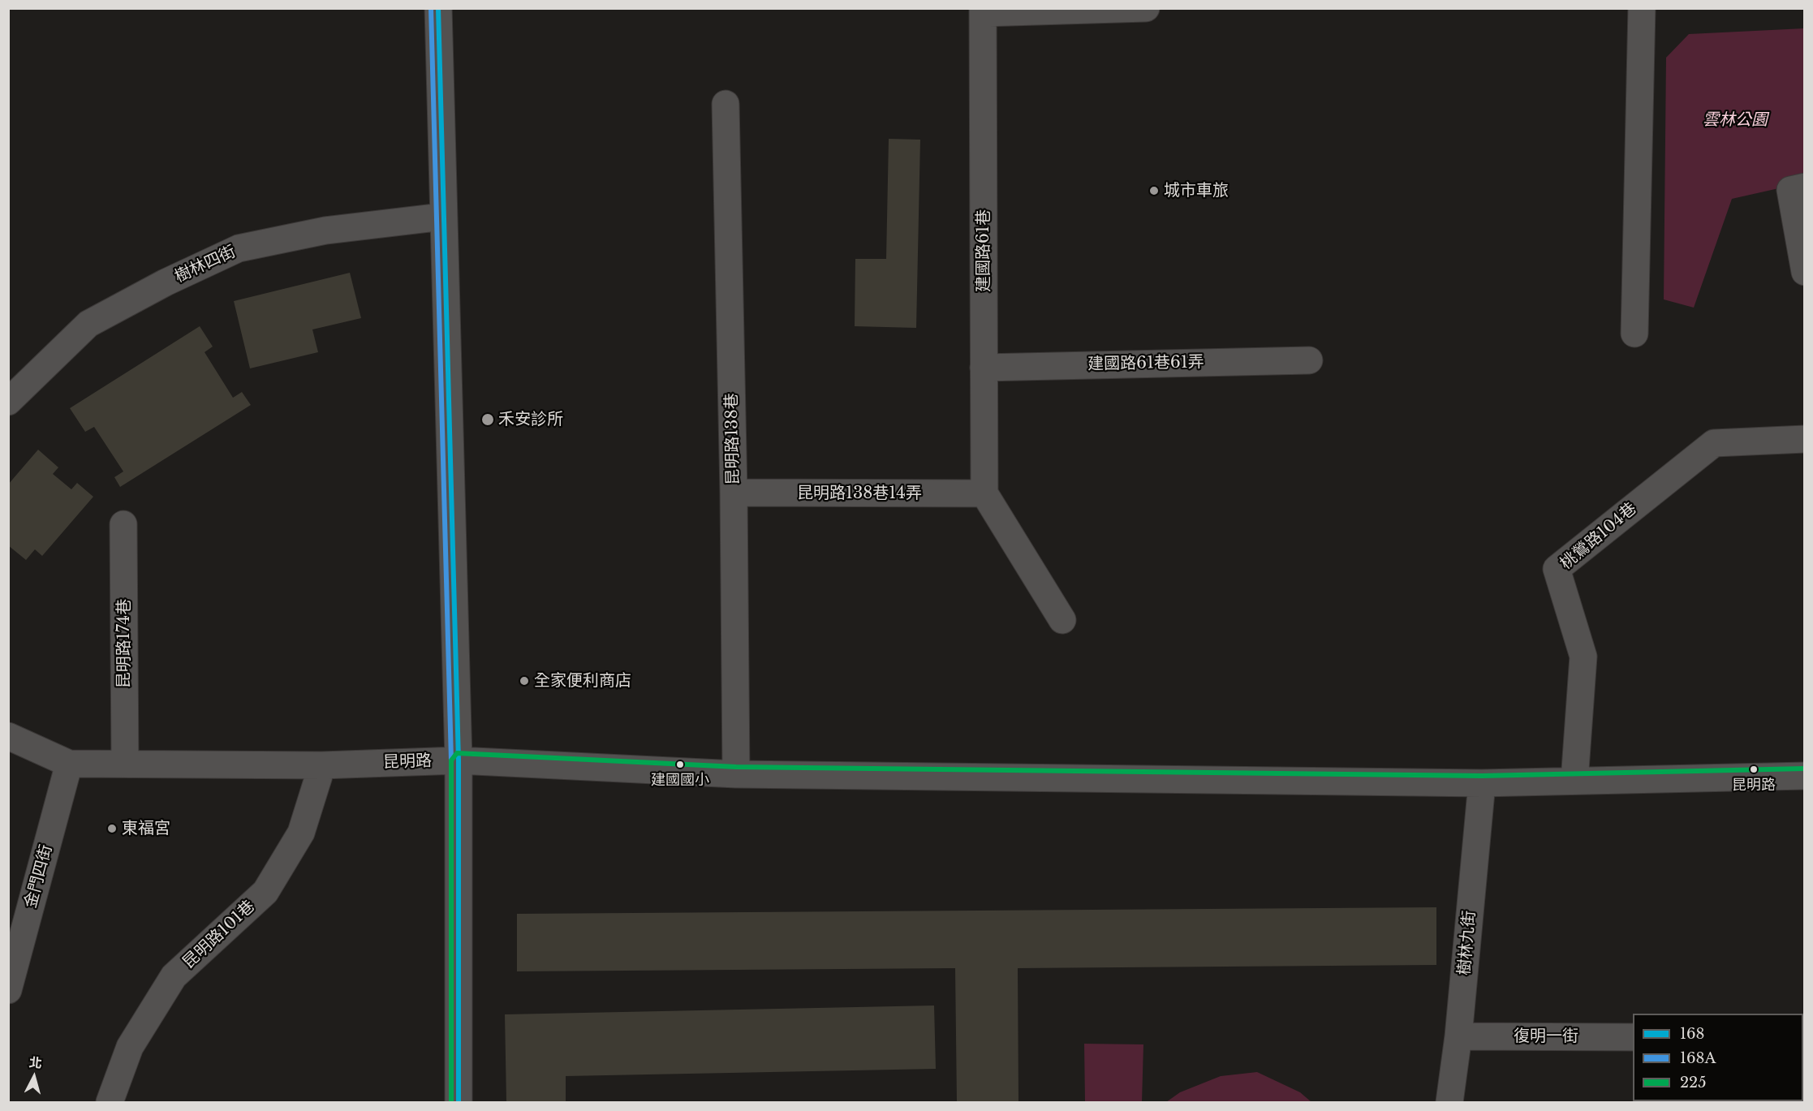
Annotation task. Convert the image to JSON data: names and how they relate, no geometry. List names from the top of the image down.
{
  "streets": {
    "street": [
      "建國路61巷",
      "樹林四街",
      "建國路61巷61弄",
      "昆明路138巷",
      "昆明路138巷14弄",
      "桃鶯路104巷",
      "昆明路174巷",
      "昆明路",
      "金門四街",
      "昆明路101巷",
      "樹林九街",
      "復明一街"
    ]
  },
  "crossings": [
    ["建國路61巷", "建國路61巷61弄"],
    ["建國路61巷", "昆明路138巷14弄"],
    ["昆明路138巷", "昆明路138巷14弄"],
    ["昆明路138巷", "昆明路"],
    ["桃鶯路104巷", "昆明路"],
    ["昆明路174巷", "昆明路"],
    ["昆明路", "金門四街"],
    ["昆明路", "昆明路101巷"],
    ["昆明路", "樹林九街"],
    ["樹林九街", "復明一街"]
  ],
  "parks": ["雲林公園"],
  "places": [
    "城市車旅",
    "禾安診所",
    "全家便利商店",
    "建國國小",
    "昆明路",
    "東福宮"
  ],
  "lines": ["transit line 168", "transit line 168A", "transit line 225"],
  "legend": ["168", "168A", "225"],
  "north": "top"
}
